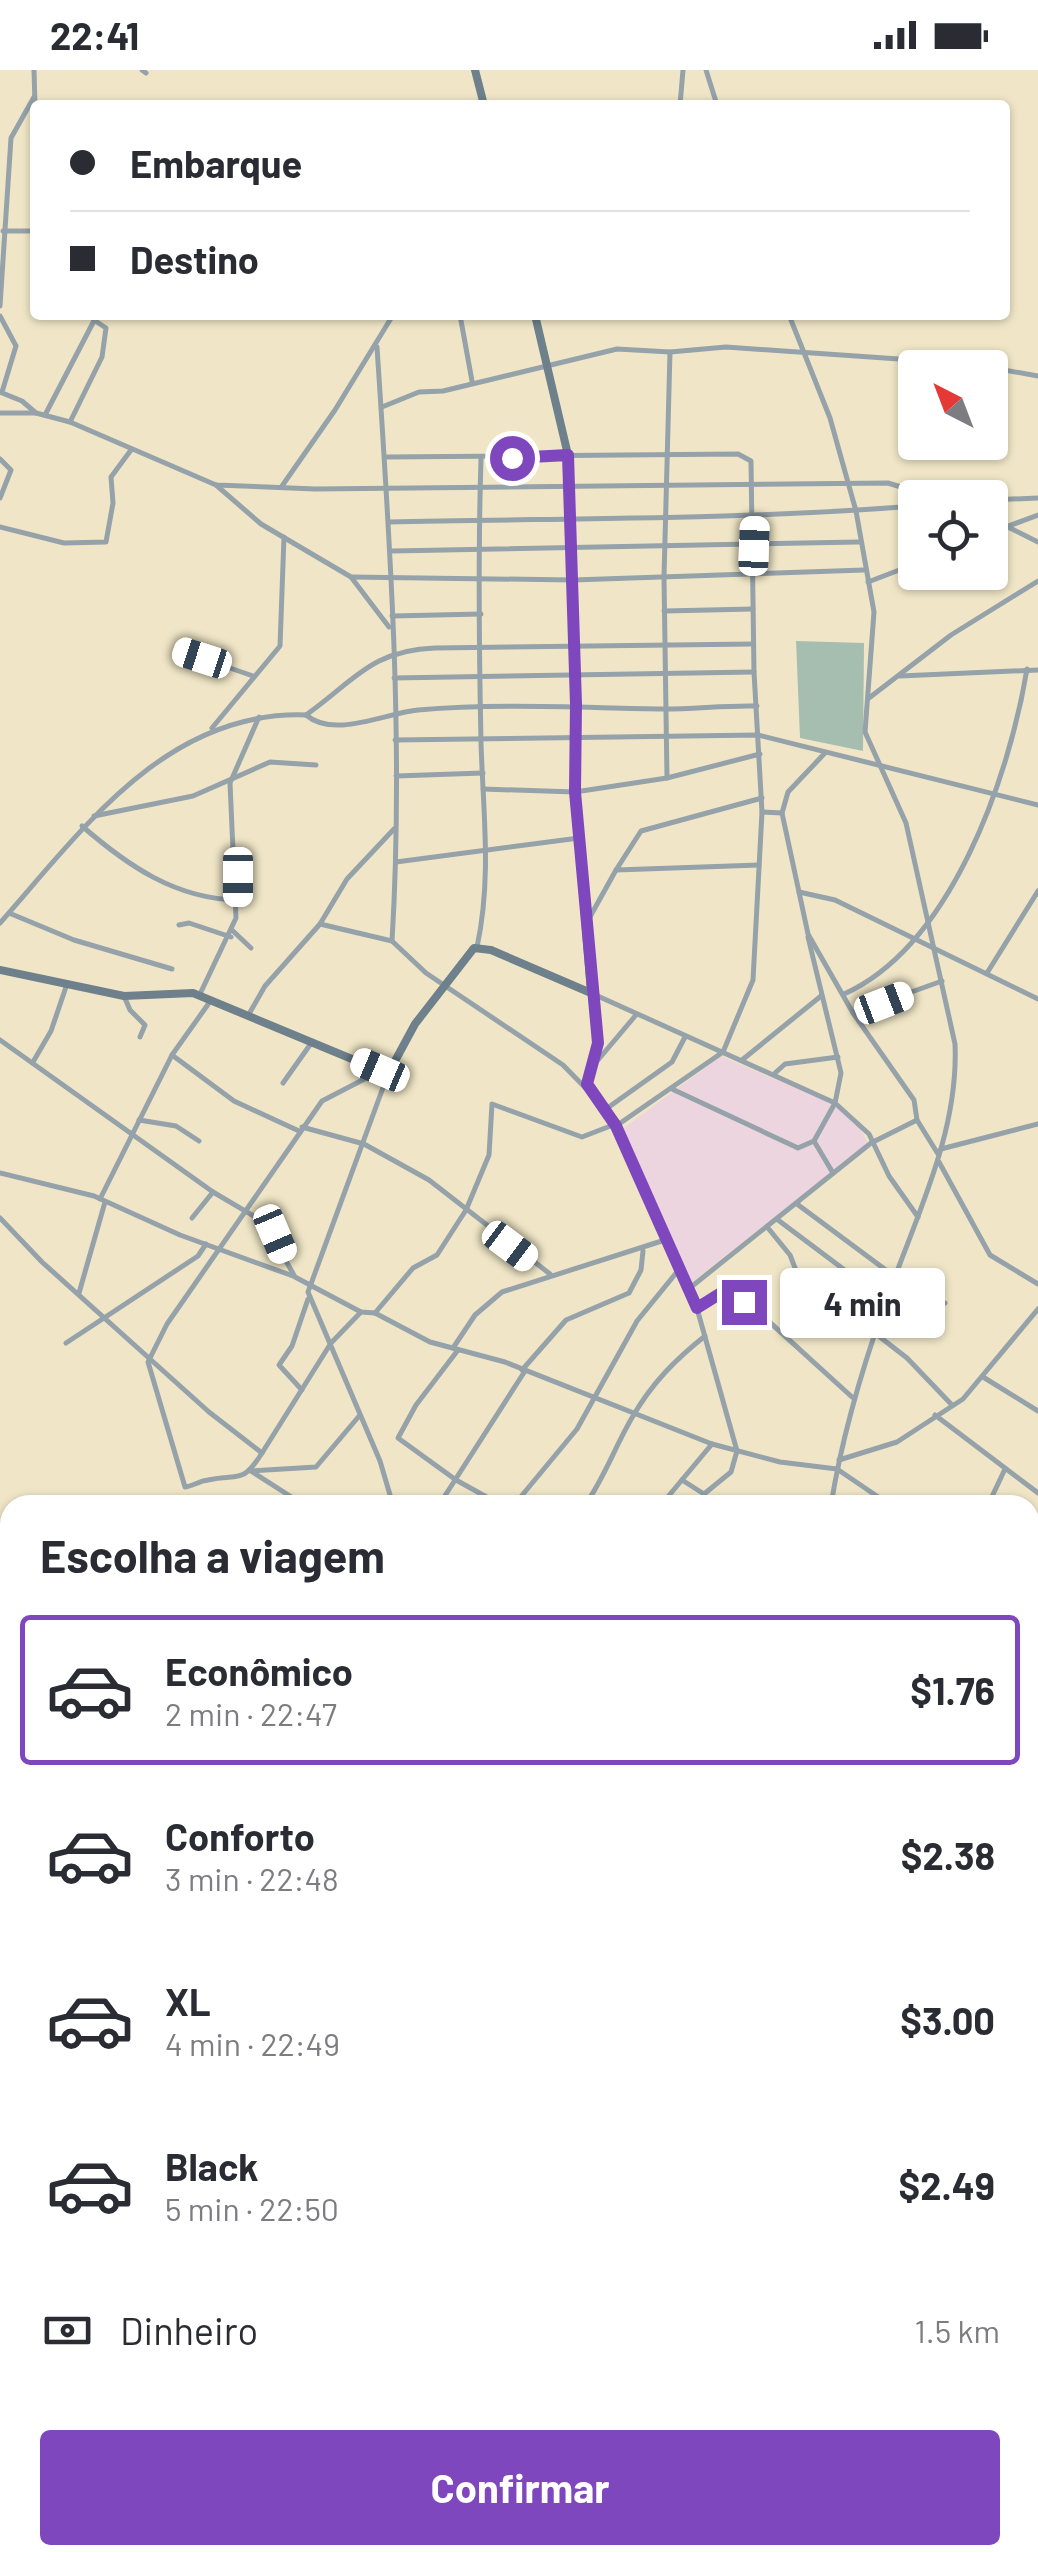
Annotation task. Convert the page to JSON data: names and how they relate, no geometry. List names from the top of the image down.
{
  "north": "top left",
  "page": {
    "status": "22:41",
    "banner": ["Embarque", "Destino"],
    "bubble": "4 min",
    "heading": "Escolha a viagem",
    "list": [
      {
        "name": "Econômico",
        "note": "2 min · 22:47",
        "value": "$1.76"
      },
      {
        "name": "Conforto",
        "note": "3 min · 22:48",
        "value": "$2.38"
      },
      {
        "name": "XL",
        "note": "4 min · 22:49",
        "value": "$3.00"
      },
      {
        "name": "Black",
        "note": "5 min · 22:50",
        "value": "$2.49"
      }
    ],
    "pay": ["Dinheiro", "1.5 km"],
    "buttons": "Confirmar"
  }
}
